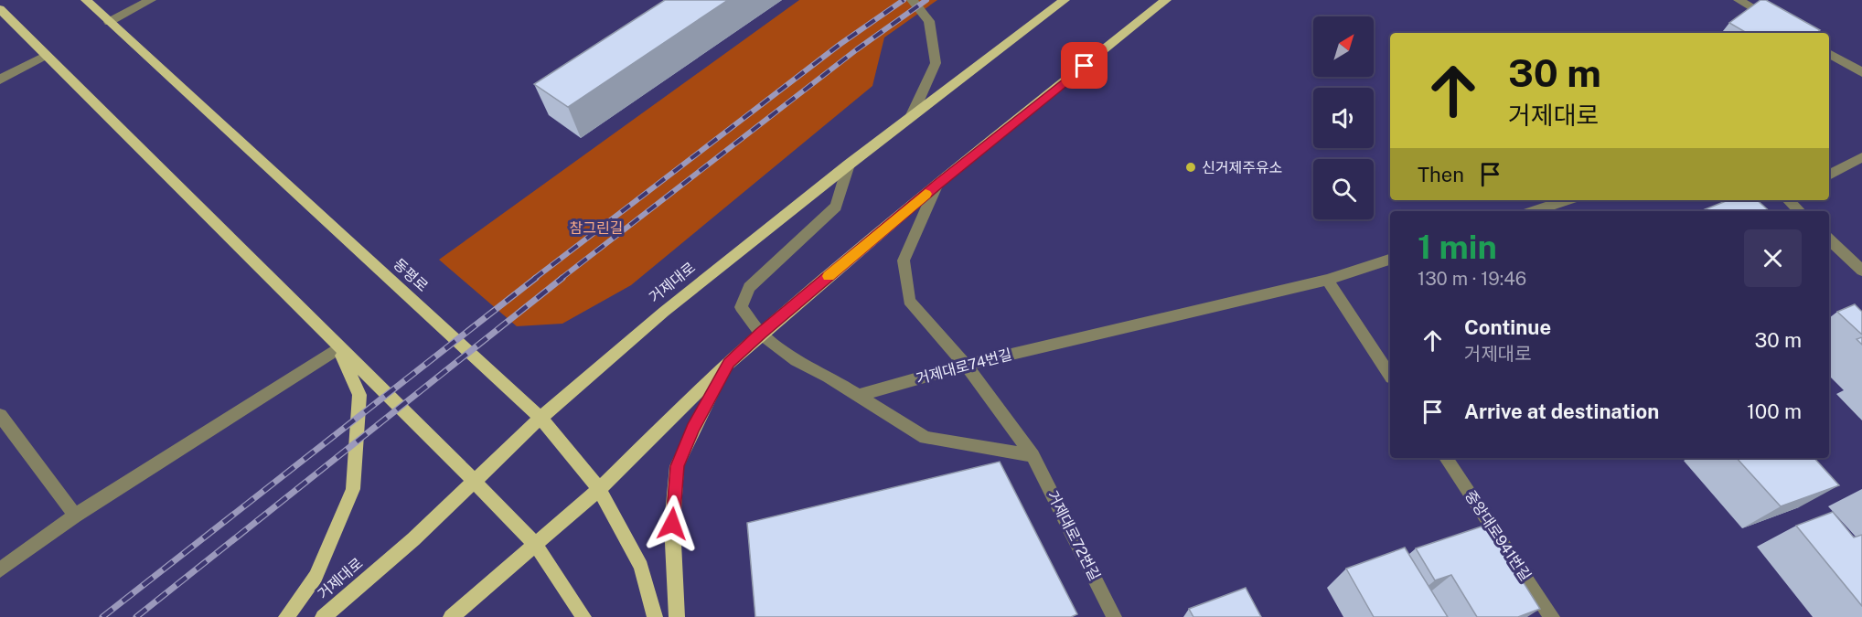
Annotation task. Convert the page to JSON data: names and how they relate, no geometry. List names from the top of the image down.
{
  "streets": {
    "main road": ["동평로", "거제대로"],
    "street": ["거제대로74번길", "거제대로72번길", "중앙대로941번길"]
  },
  "crossings": [
    ["동평로", "거제대로"],
    ["거제대로74번길", "거제대로72번길"]
  ],
  "parks": ["참그린길"],
  "places": ["신거제주유소"],
  "north": "top right",
  "page": {
    "turn": ["30 m", "거제대로"],
    "then": "Then",
    "heading": ["1 min", "130 m · 19:46"],
    "list": [
      {
        "name": "Continue",
        "note": "거제대로",
        "value": "30 m"
      },
      {
        "name": "Arrive at destination",
        "value": "100 m"
      }
    ]
  }
}
